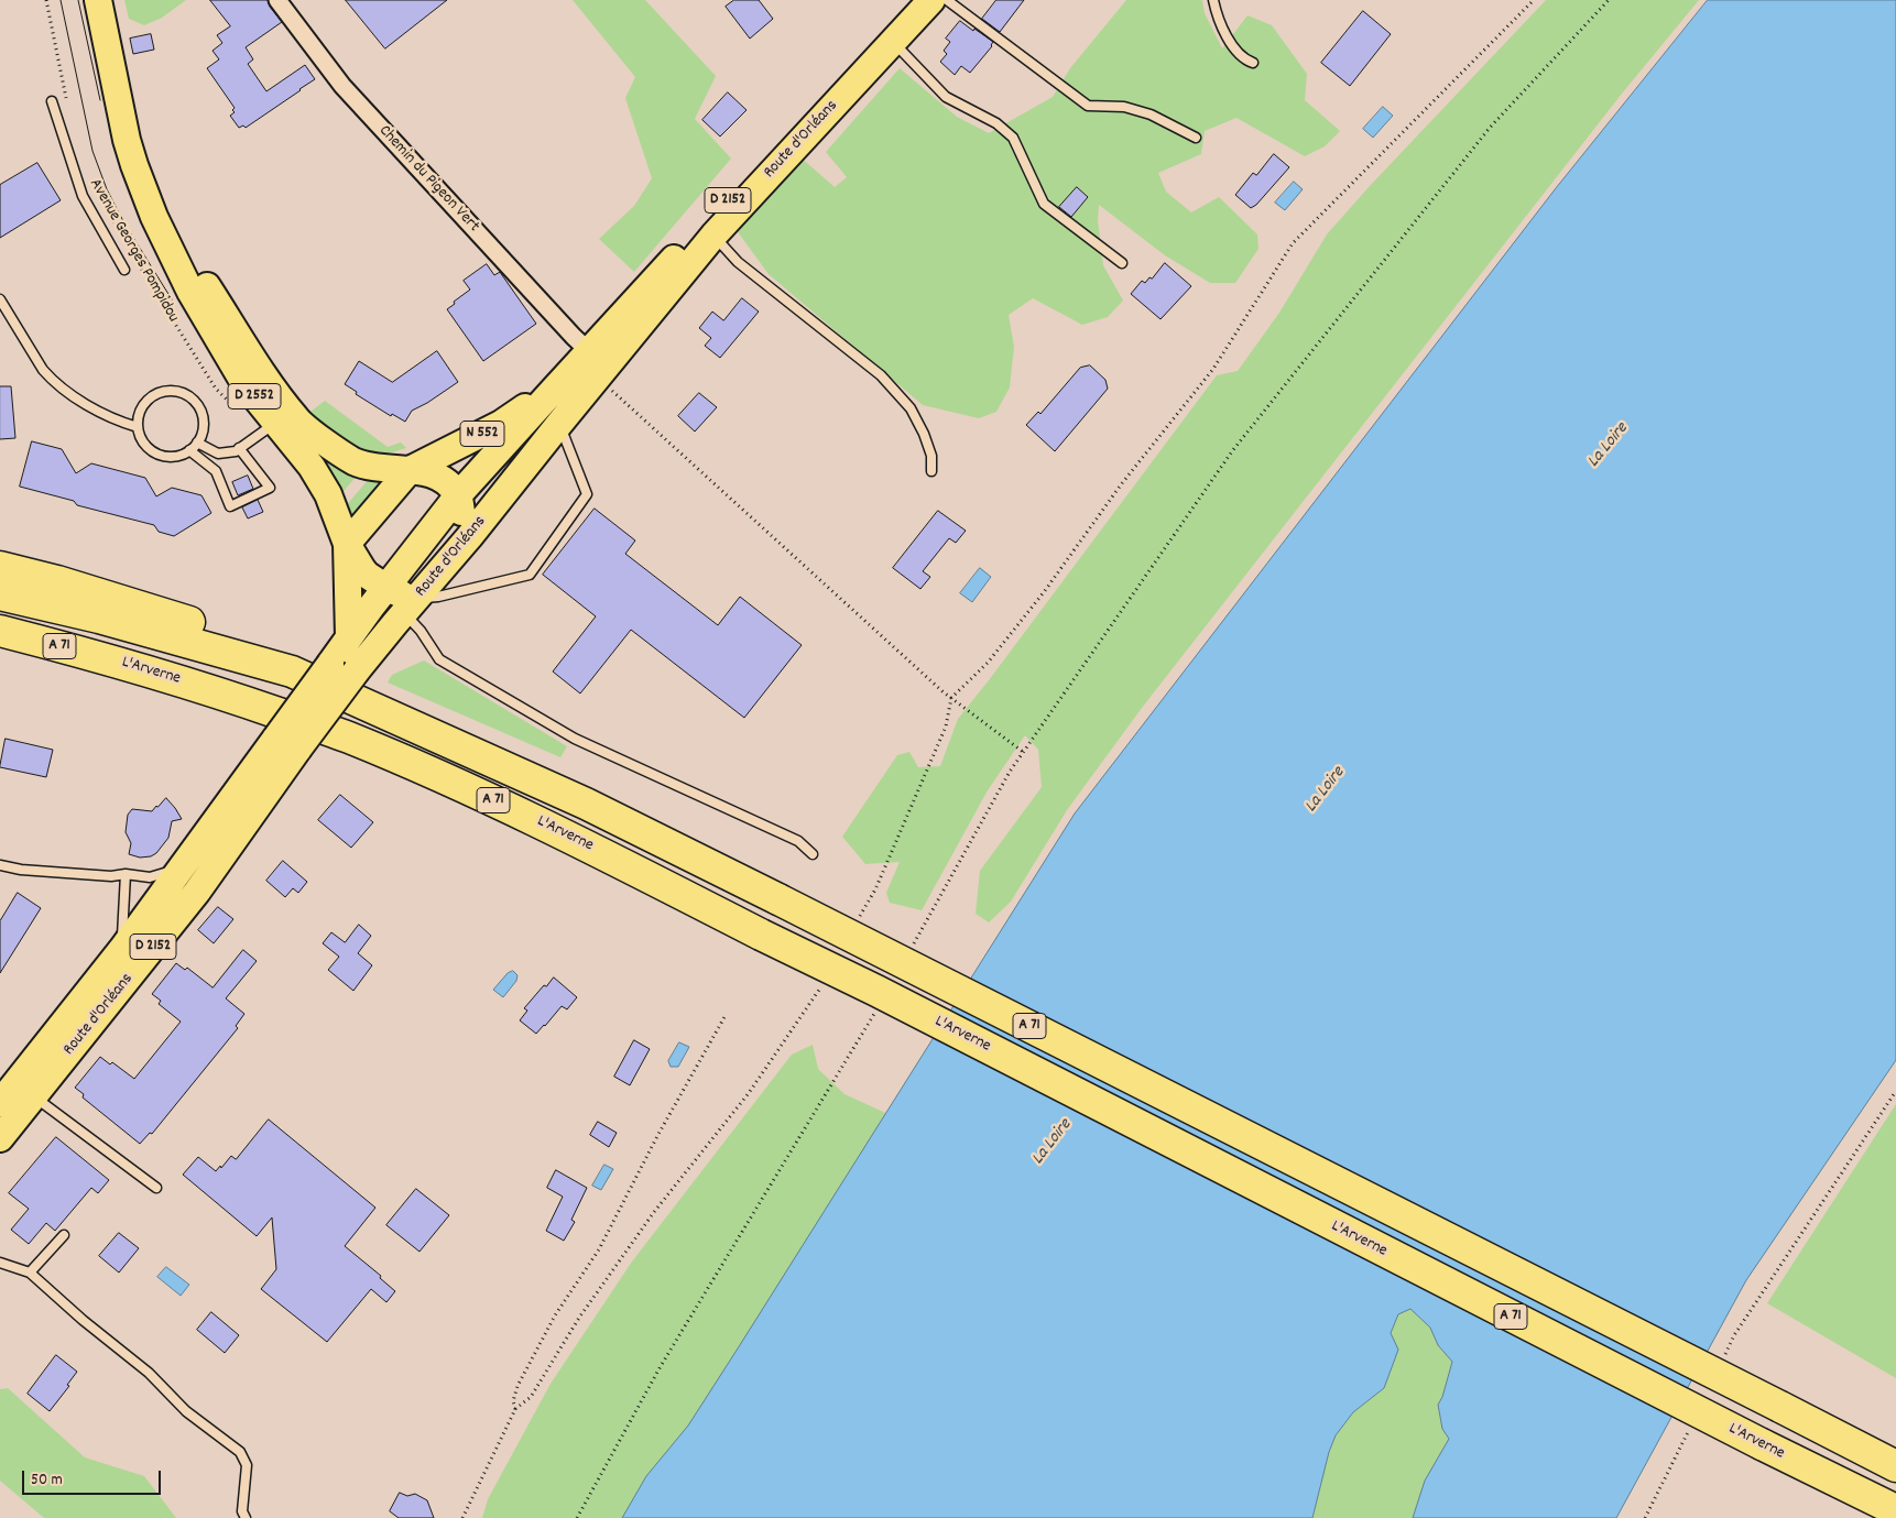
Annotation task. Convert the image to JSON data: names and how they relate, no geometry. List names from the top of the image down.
{
  "streets": {
    "highway": ["A 71", "L'Arverne"],
    "main road": [
      "Route d'Orléans",
      "D 2152",
      "Avenue Georges Pompidou",
      "D 2552",
      "N 552"
    ],
    "street": ["Chemin du Pigeon Vert"]
  },
  "crossings": [
    ["Route d'Orléans", "Chemin du Pigeon Vert"],
    ["Route d'Orléans", "Avenue Georges Pompidou"],
    ["Route d'Orléans", "N 552"],
    ["Avenue Georges Pompidou", "N 552"]
  ],
  "water": ["La Loire"],
  "scale_bar": "50 m"
}
